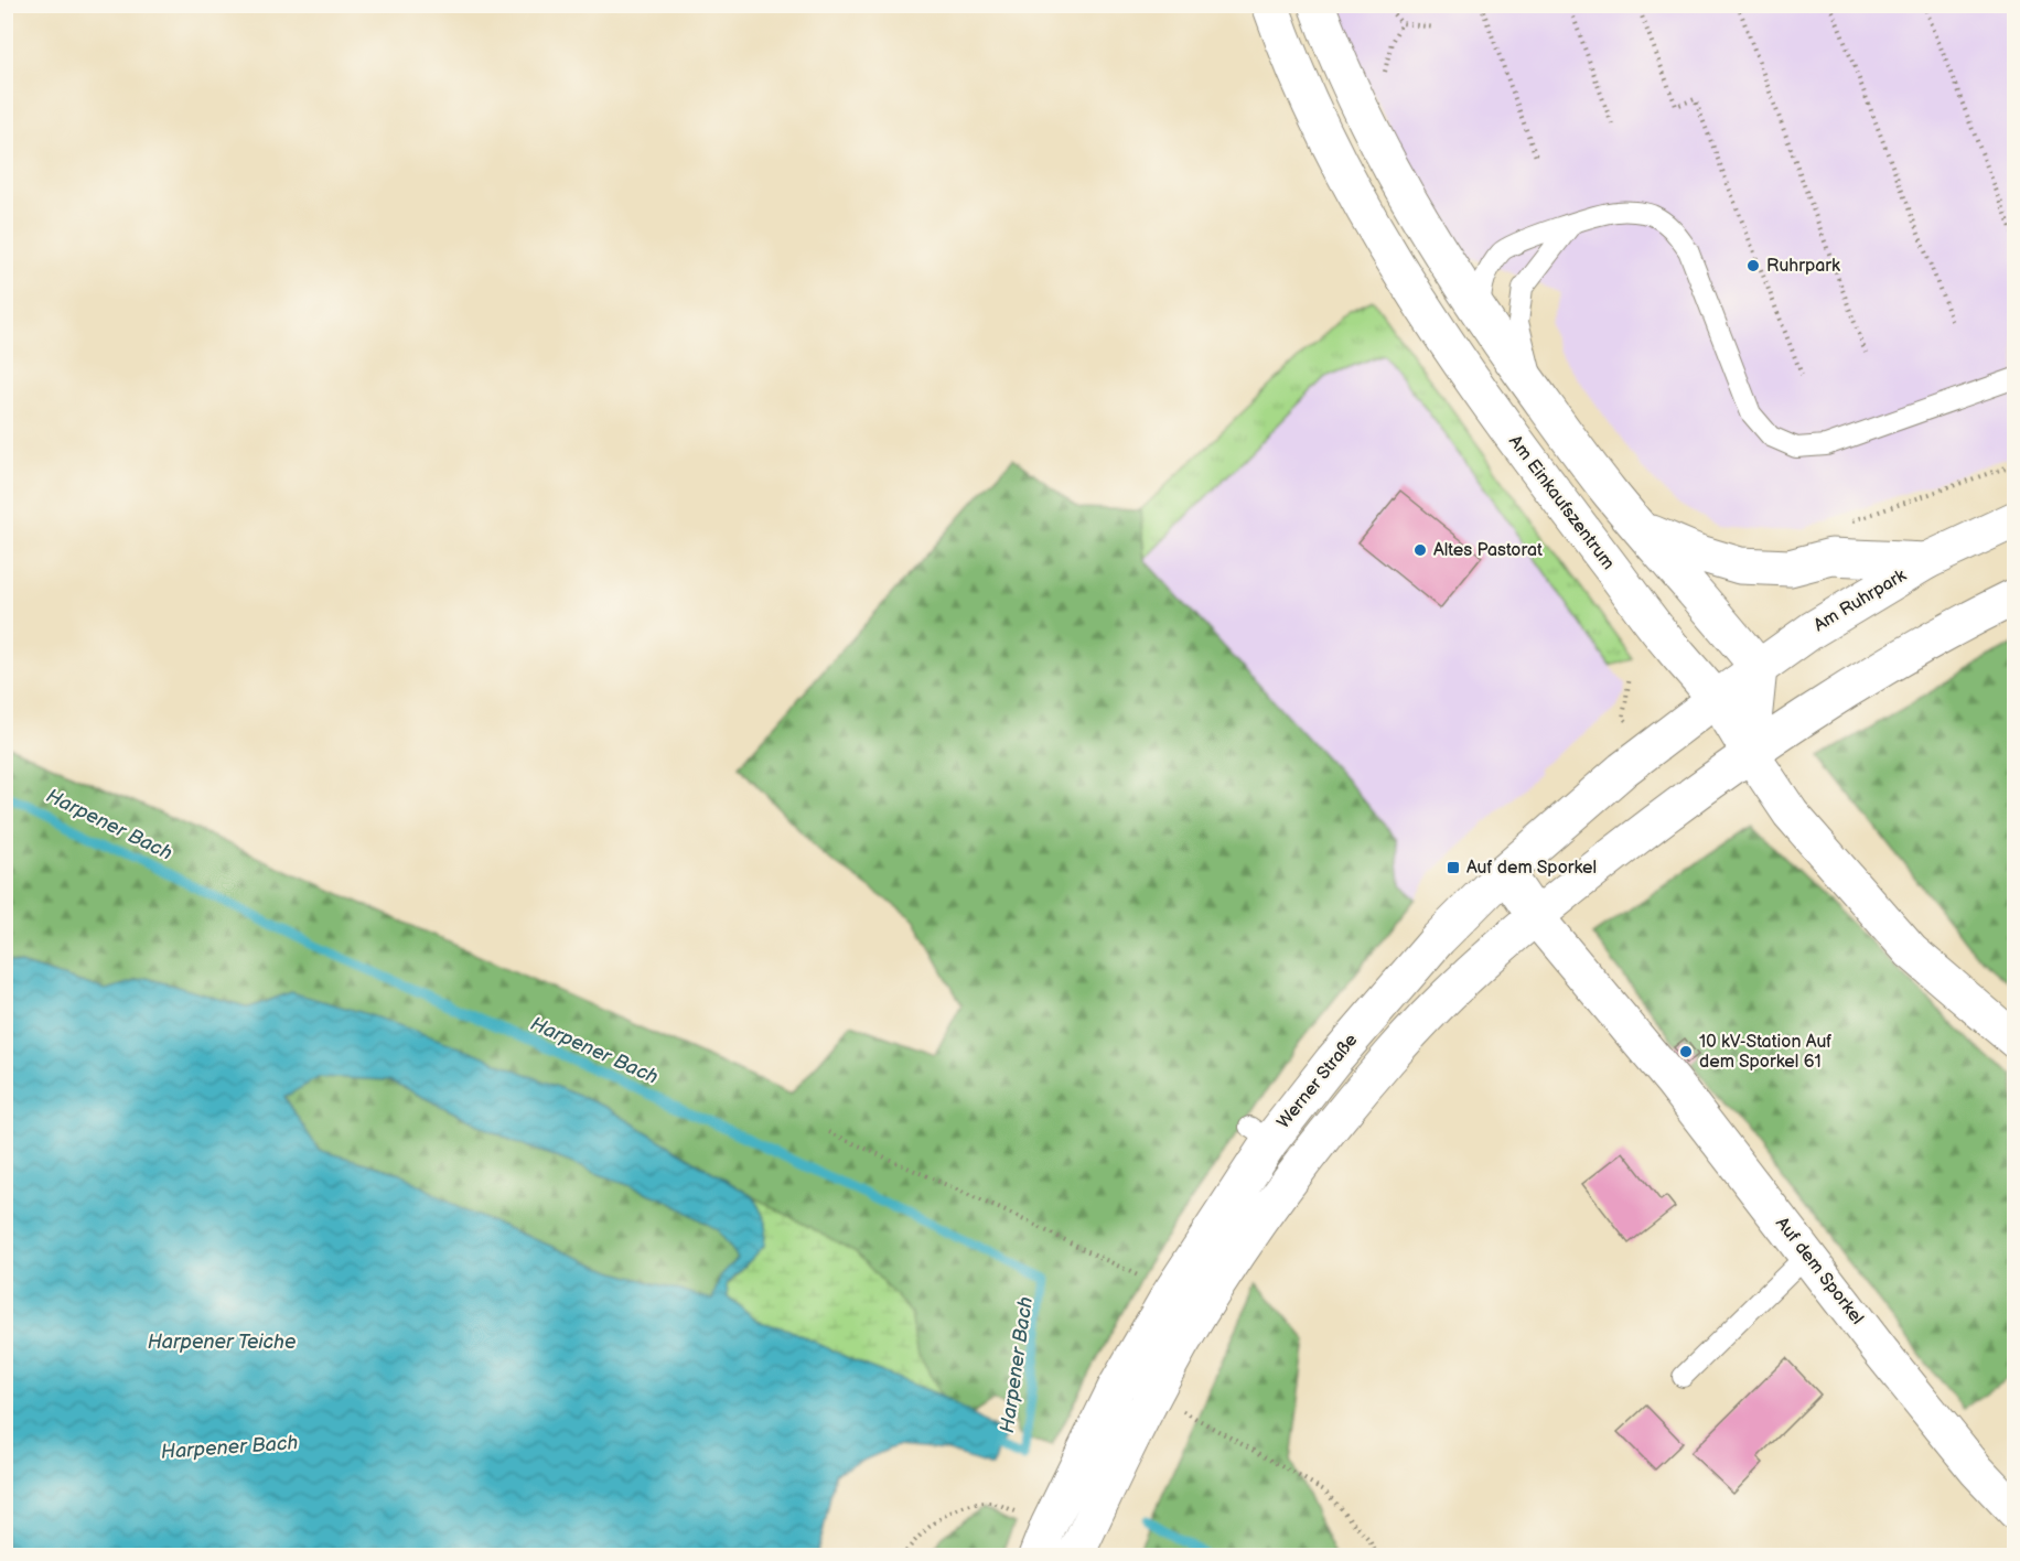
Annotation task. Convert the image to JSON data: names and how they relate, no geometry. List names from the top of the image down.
{
  "streets": {
    "main road": [
      "Am Einkaufszentrum",
      "Am Ruhrpark",
      "Werner Straße",
      "Auf dem Sporkel"
    ]
  },
  "crossings": [
    ["Am Einkaufszentrum", "Am Ruhrpark"],
    ["Am Einkaufszentrum", "Werner Straße"],
    ["Am Ruhrpark", "Werner Straße"],
    ["Werner Straße", "Auf dem Sporkel"]
  ],
  "water": ["Harpener Bach", "Harpener Teiche"],
  "places": {
    "other": ["Ruhrpark", "Altes Pastorat", "10 kV-Station Auf dem Sporkel 61"],
    "transit": ["Auf dem Sporkel"]
  }
}
